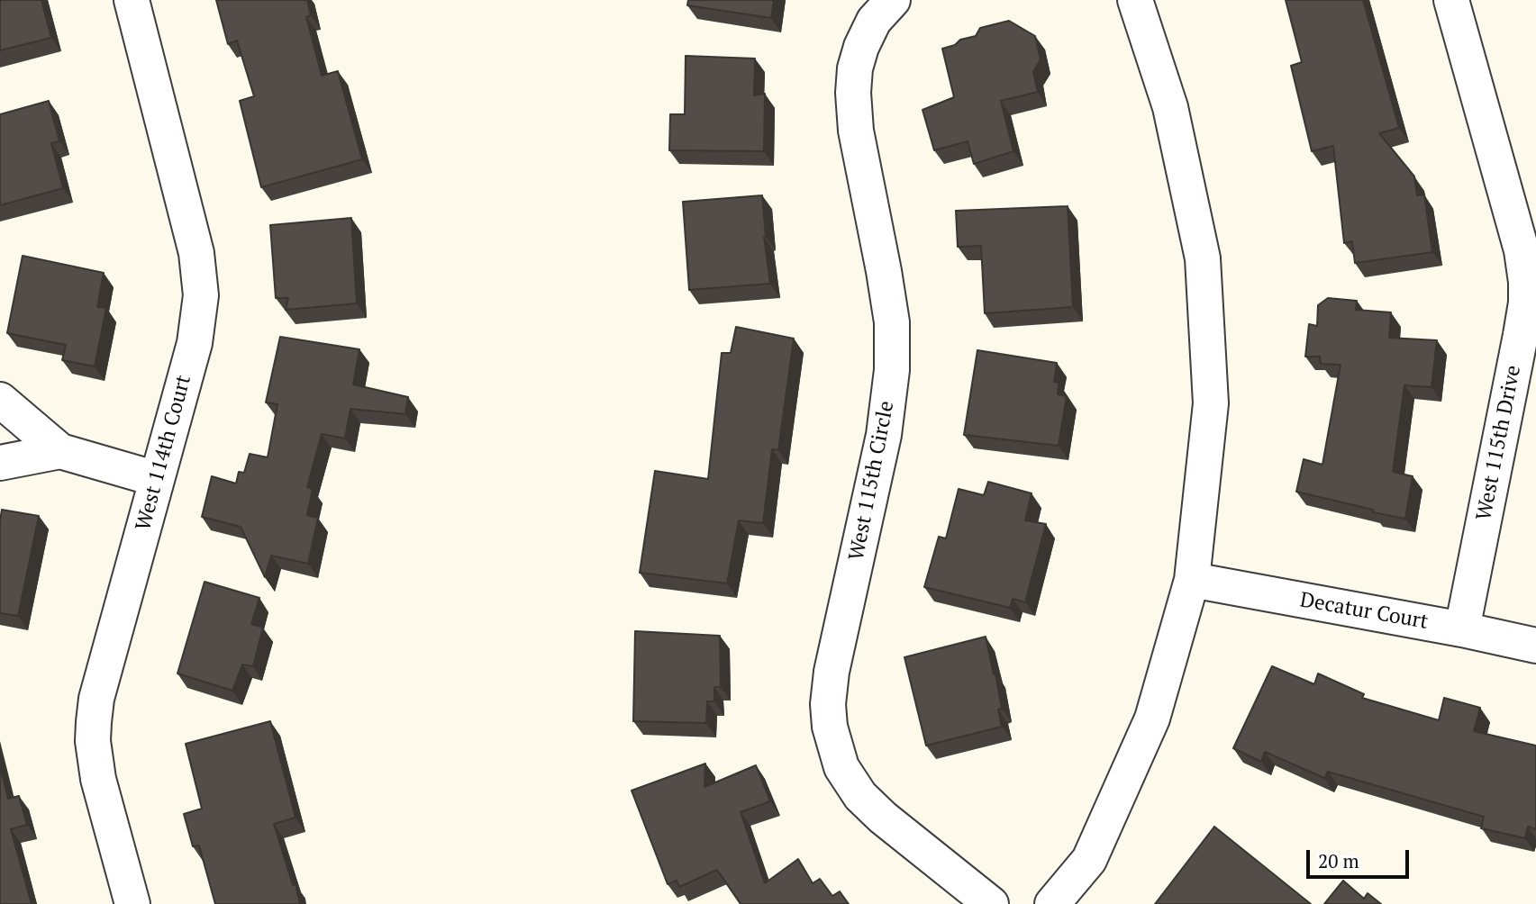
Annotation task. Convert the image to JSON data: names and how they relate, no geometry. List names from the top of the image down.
{
  "streets": {
    "street": [
      "West 115th Drive",
      "West 114th Court",
      "West 115th Circle",
      "Decatur Court"
    ]
  },
  "crossings": [
    ["West 115th Drive", "Decatur Court"]
  ],
  "scale_bar": "20 m"
}
